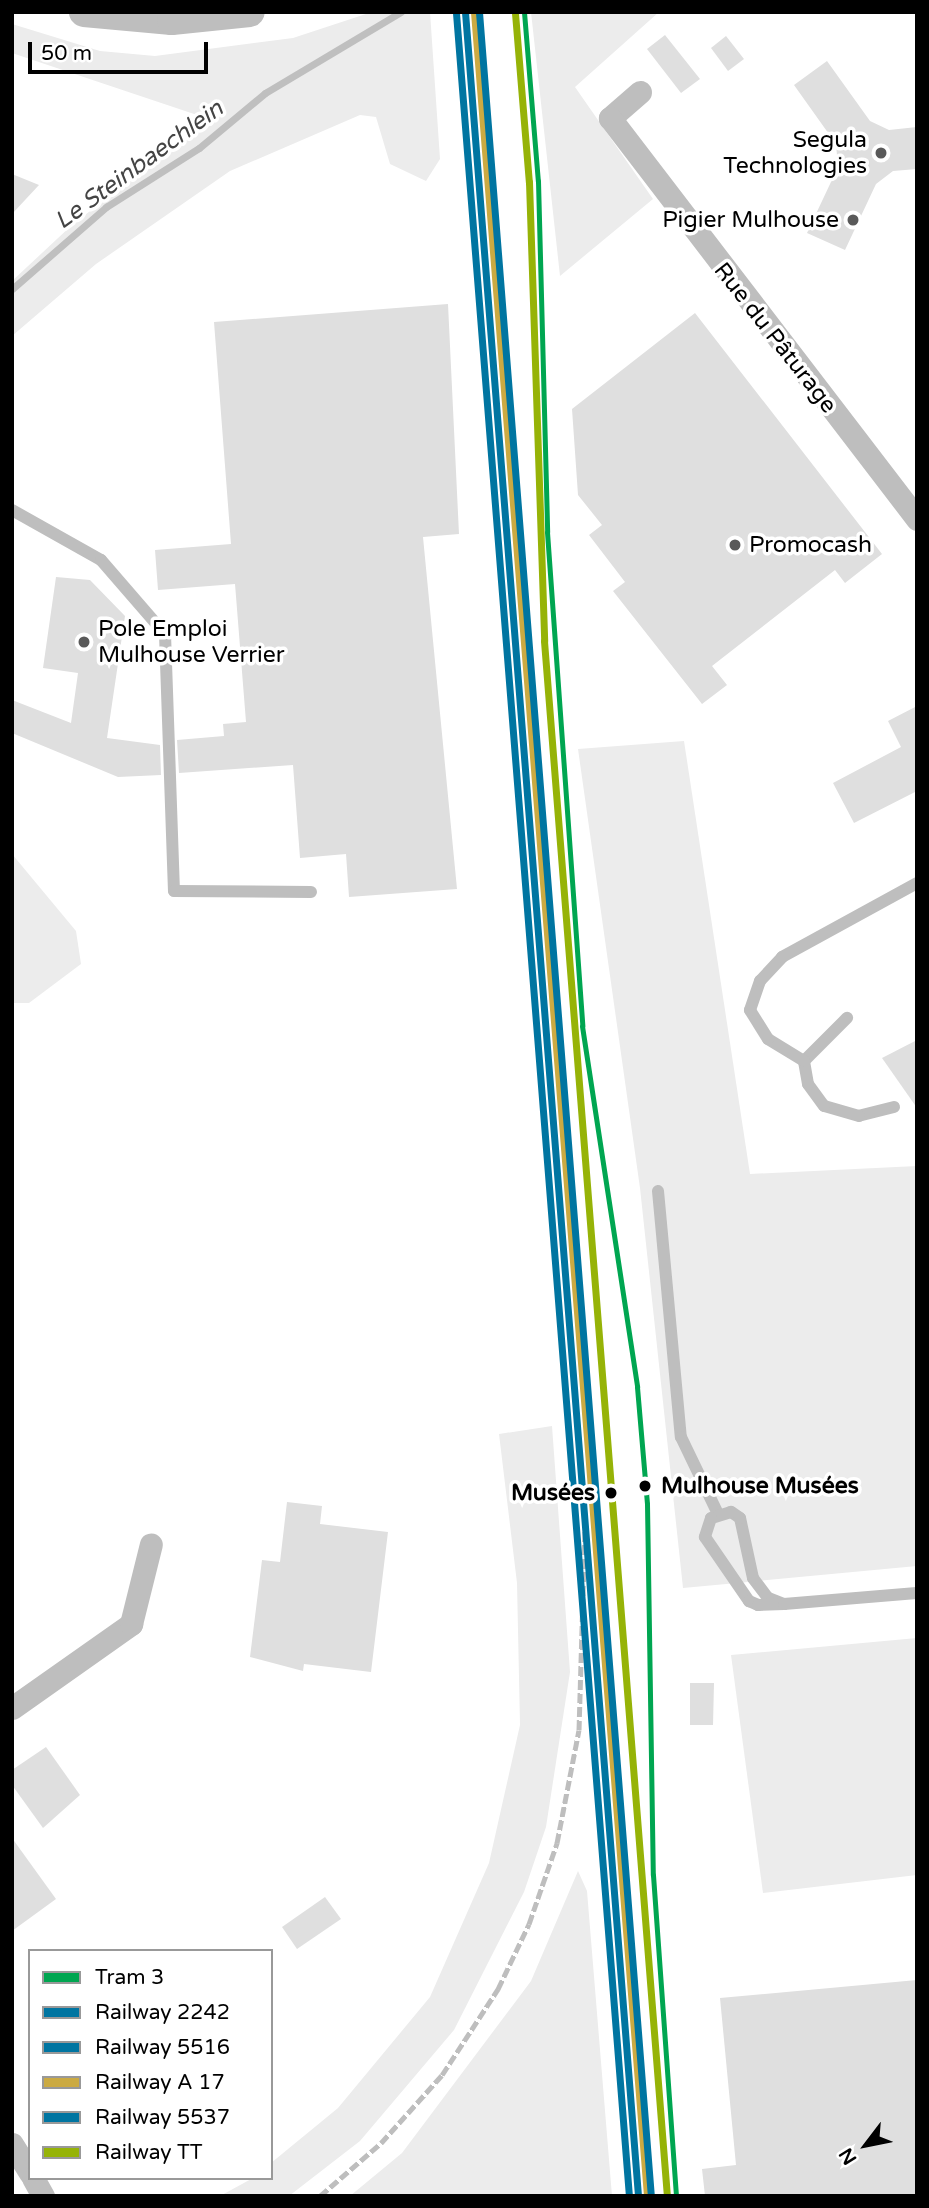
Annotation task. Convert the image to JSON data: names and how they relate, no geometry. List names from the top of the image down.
{
  "streets": {
    "street": ["Rue du Pâturage"]
  },
  "water": ["Le Steinbaechlein"],
  "places": [
    "Segula Technologies",
    "Pigier Mulhouse",
    "Promocash",
    "Pole Emploi Mulhouse Verrier",
    "Mulhouse Musées",
    "Musées"
  ],
  "lines": [
    "tram line 3",
    "rail line 2242",
    "rail line 5537",
    "rail line 5516",
    "rail line TT"
  ],
  "legend": [
    "Tram 3",
    "Railway 2242",
    "Railway 5516",
    "Railway A 17",
    "Railway 5537",
    "Railway TT"
  ],
  "scale_bar": "50 m",
  "north": "bottom left"
}
